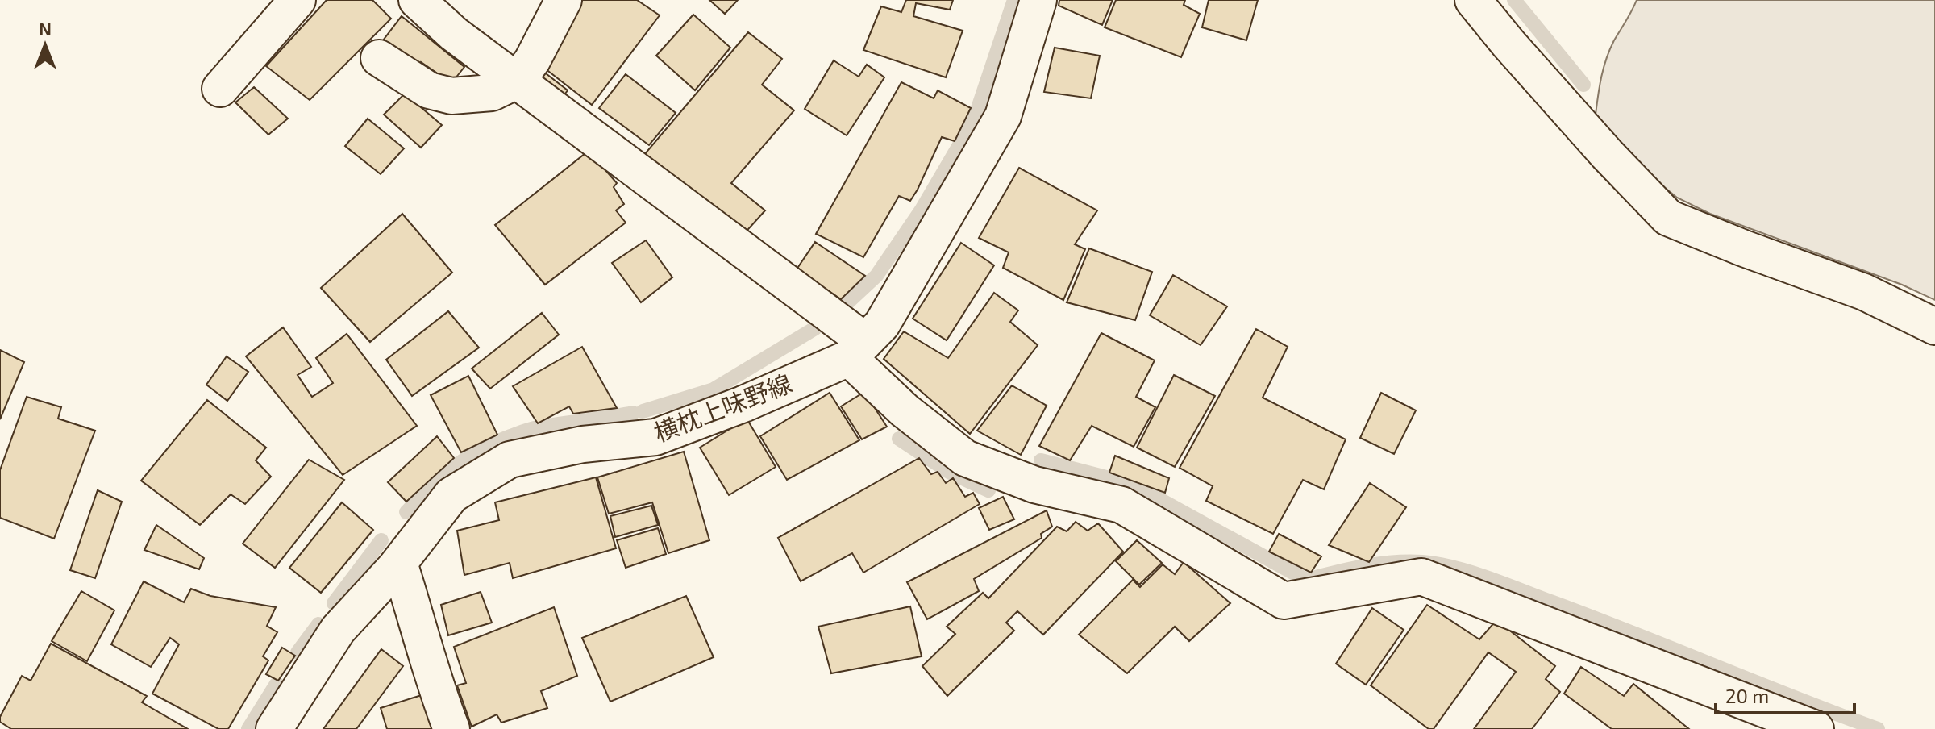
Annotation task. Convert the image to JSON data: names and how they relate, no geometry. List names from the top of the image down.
{
  "streets": {
    "street": ["横枕上味野線"]
  },
  "scale_bar": "20 m",
  "north": "top"
}
